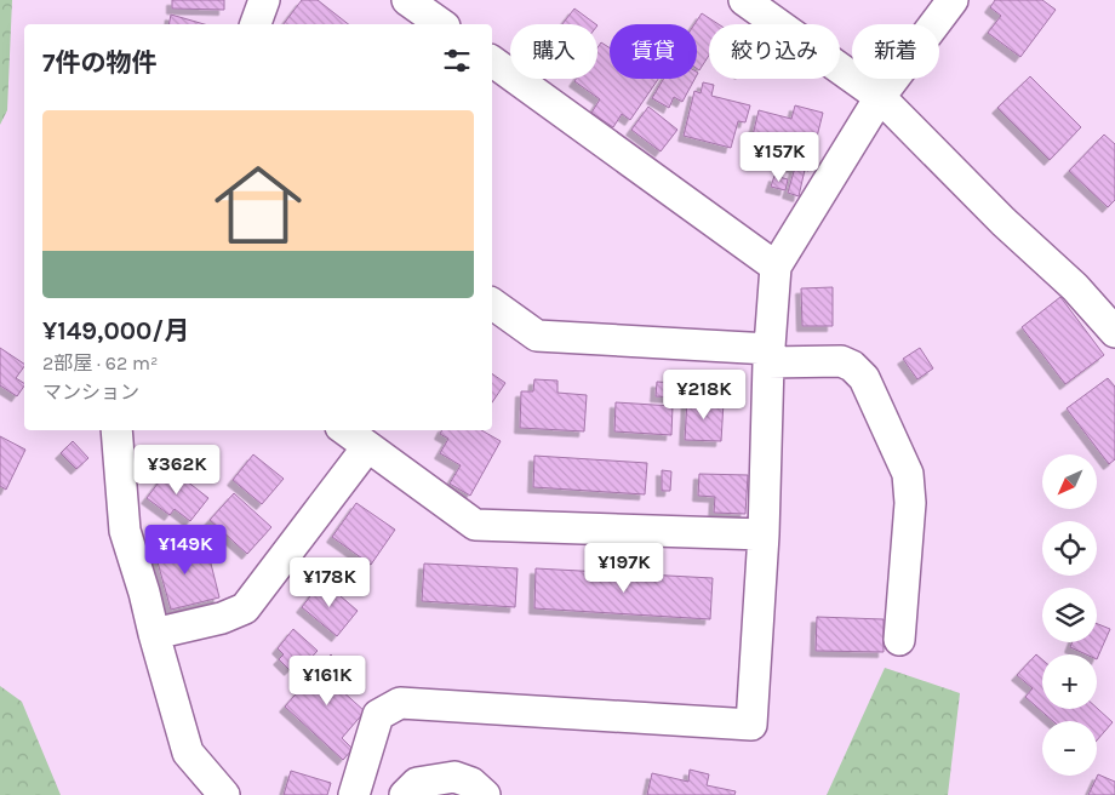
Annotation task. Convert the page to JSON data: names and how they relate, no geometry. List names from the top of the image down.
{
  "north": "bottom left",
  "page": {
    "chip": [
      "購入",
      "賃貸",
      "絞り込み",
      "新着"
    ],
    "heading": "7件の物件",
    "list": [
      {
        "name": "¥149,000/月",
        "note": "2部屋 · 62 m² · マンション"
      }
    ],
    "price": [
      "¥157K",
      "¥218K",
      "¥362K",
      "¥149K",
      "¥197K",
      "¥178K",
      "¥161K"
    ],
    "map_buttons": ["+", "−"]
  }
}
